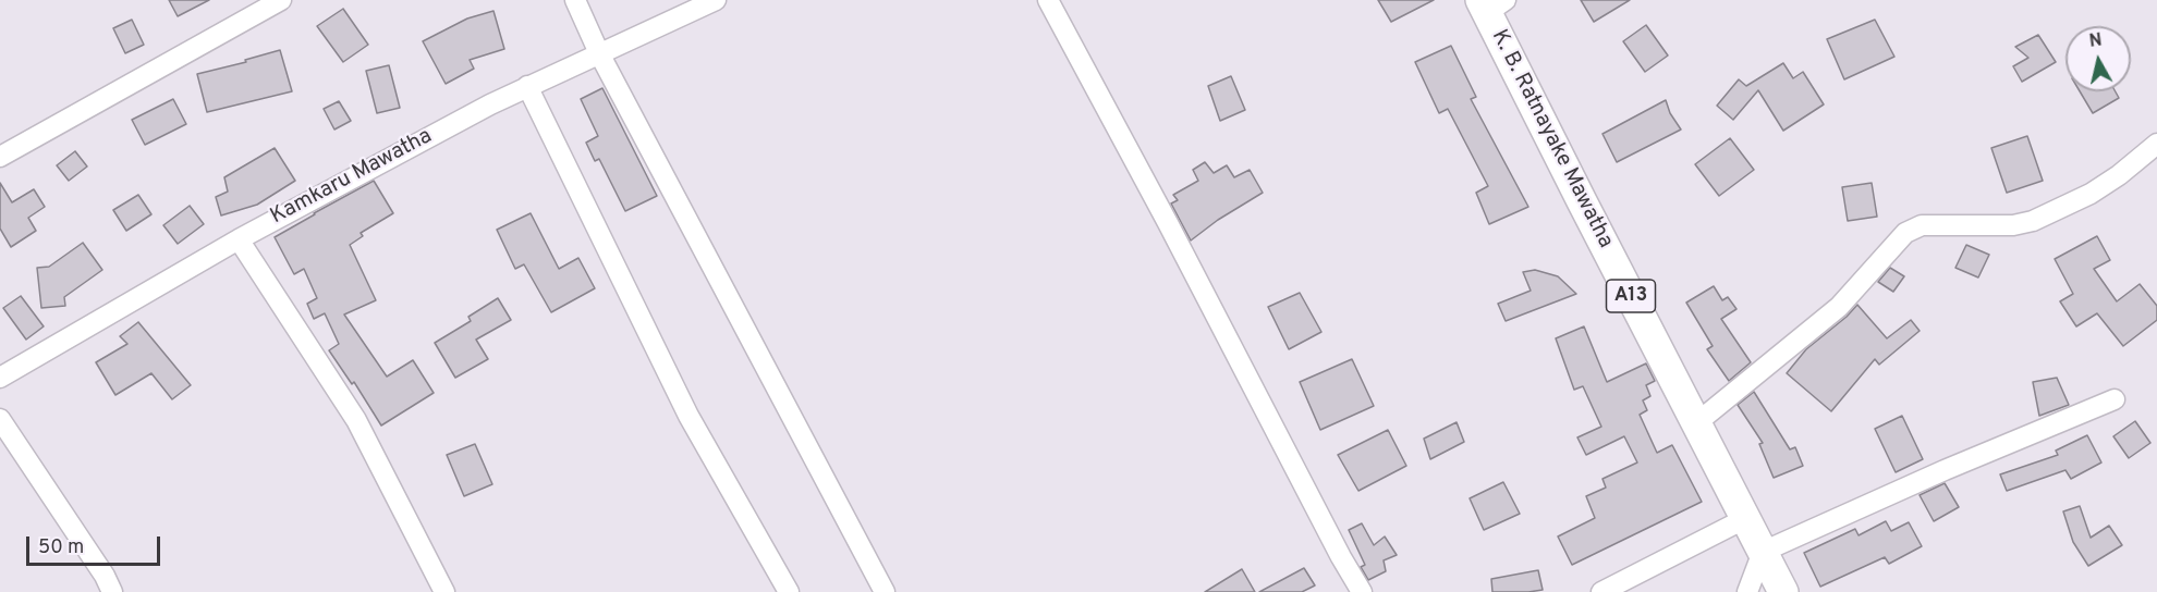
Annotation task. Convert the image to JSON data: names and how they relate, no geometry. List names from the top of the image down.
{
  "streets": {
    "highway": ["K. B. Ratnayake Mawatha", "A13"],
    "street": ["Kamkaru Mawatha"]
  },
  "scale_bar": "50 m",
  "north": "top"
}
